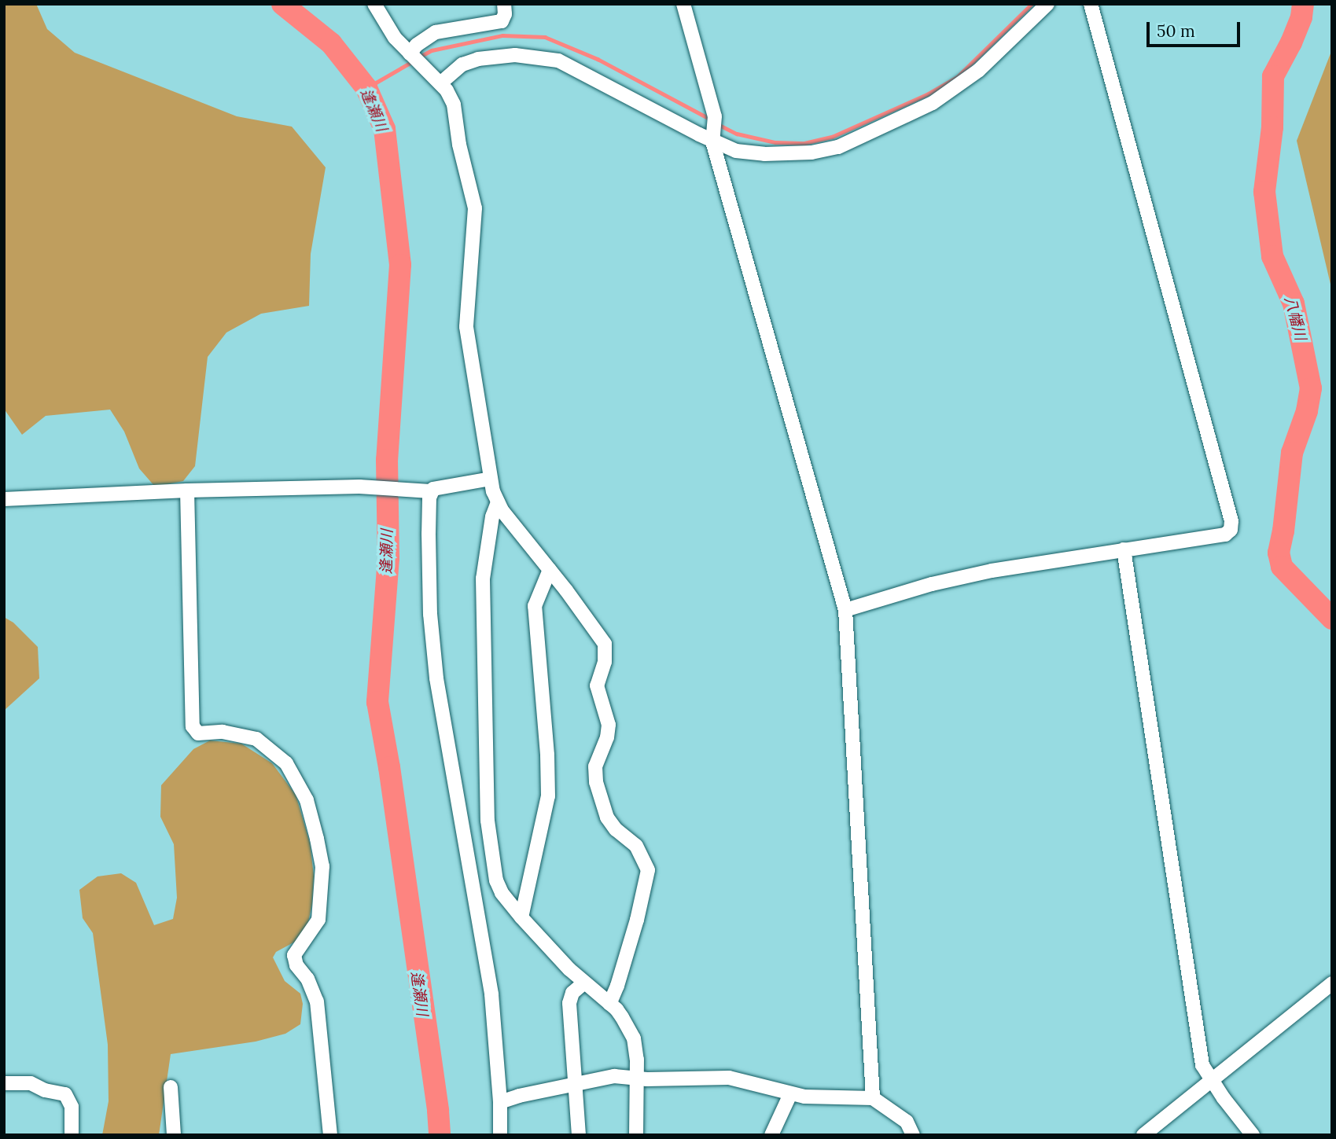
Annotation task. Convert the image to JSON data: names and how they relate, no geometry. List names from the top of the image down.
{
  "water": ["逢瀬川", "八幡川"],
  "scale_bar": "50 m"
}
